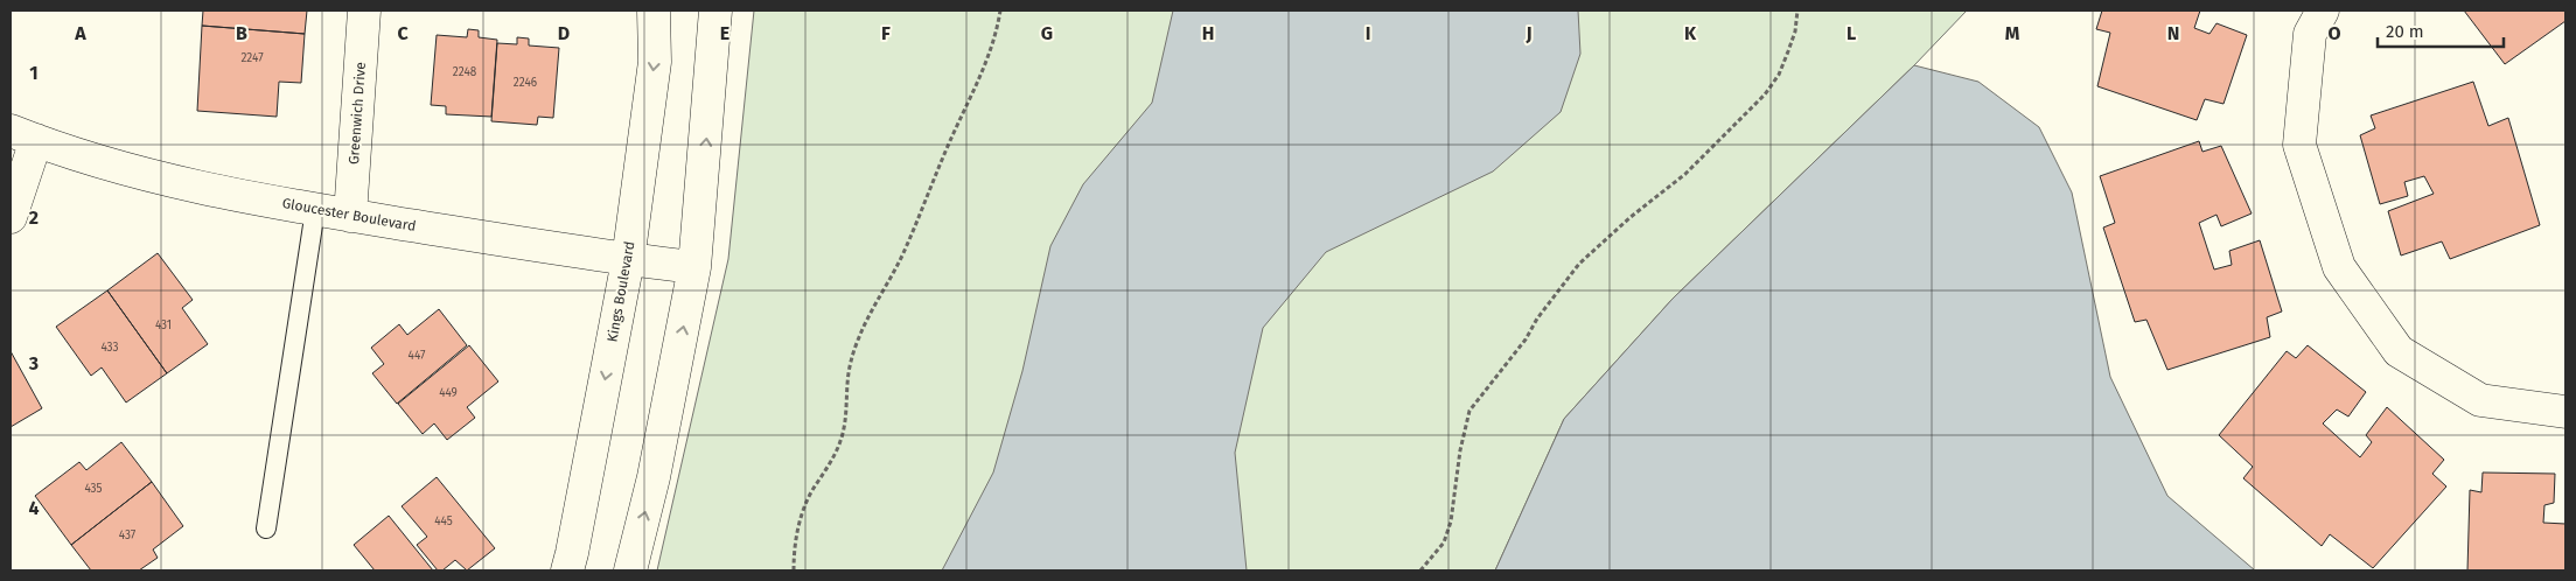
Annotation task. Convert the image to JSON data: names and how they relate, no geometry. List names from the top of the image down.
{
  "streets": {
    "street": ["Greenwich Drive", "Gloucester Boulevard", "Kings Boulevard"]
  },
  "crossings": [
    ["Greenwich Drive", "Gloucester Boulevard"],
    ["Gloucester Boulevard", "Kings Boulevard"]
  ],
  "house_numbers": [
    "2247",
    "2248",
    "2246",
    "431",
    "433",
    "447",
    "449",
    "435",
    "445",
    "437"
  ],
  "scale_bar": "20 m",
  "grid": {
    "columns": [
      "A",
      "B",
      "C",
      "D",
      "E",
      "F",
      "G",
      "H",
      "I",
      "J",
      "K",
      "L",
      "M",
      "N",
      "O"
    ],
    "rows": [
      "1",
      "2",
      "3",
      "4"
    ]
  }
}
